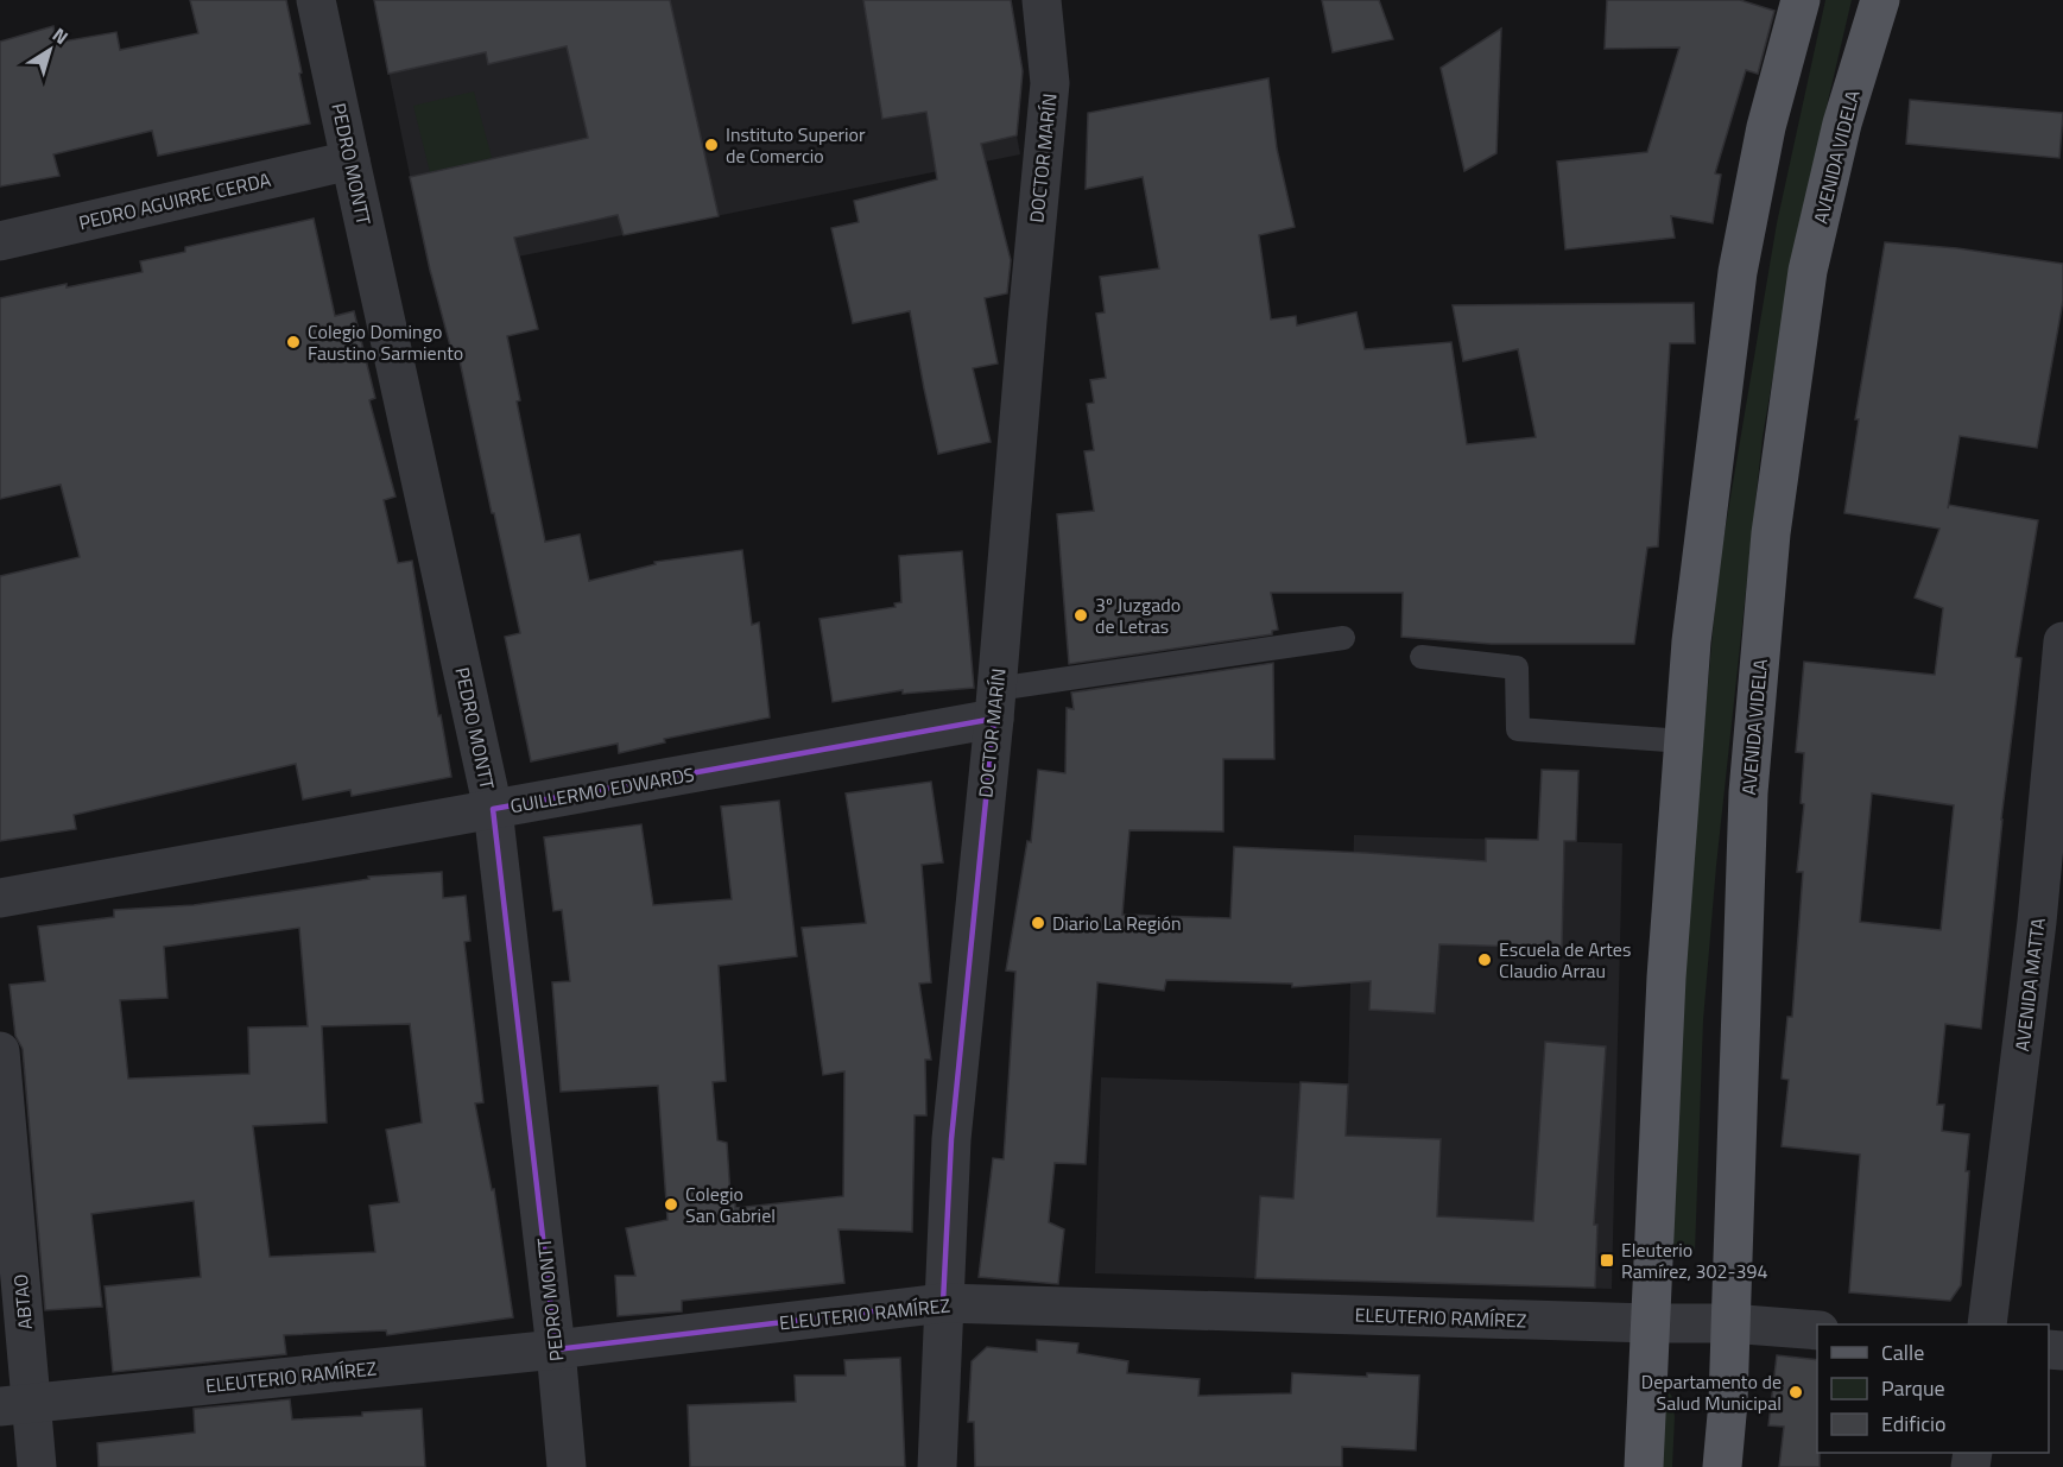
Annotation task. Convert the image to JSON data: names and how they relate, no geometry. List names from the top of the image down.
{
  "streets": {
    "main road": ["AVENIDA VIDELA"],
    "street": [
      "DOCTOR MARÍN",
      "PEDRO MONTT",
      "PEDRO AGUIRRE CERDA",
      "GUILLERMO EDWARDS",
      "AVENIDA MATTA",
      "ABTAO",
      "ELEUTERIO RAMÍREZ"
    ]
  },
  "crossings": [
    ["AVENIDA VIDELA", "ELEUTERIO RAMÍREZ"],
    ["DOCTOR MARÍN", "GUILLERMO EDWARDS"],
    ["DOCTOR MARÍN", "ELEUTERIO RAMÍREZ"],
    ["PEDRO MONTT", "PEDRO AGUIRRE CERDA"],
    ["PEDRO MONTT", "GUILLERMO EDWARDS"],
    ["PEDRO MONTT", "ELEUTERIO RAMÍREZ"],
    ["ABTAO", "ELEUTERIO RAMÍREZ"]
  ],
  "places": {
    "other": [
      "Instituto Superior de Comercio",
      "Colegio Domingo Faustino Sarmiento",
      "3º Juzgado de Letras",
      "Diario La Región",
      "Escuela de Artes Claudio Arrau",
      "Colegio San Gabriel",
      "Departamento de Salud Municipal"
    ],
    "transit": ["Eleuterio Ramírez, 302-394"]
  },
  "legend": ["Calle", "Parque", "Edificio"],
  "north": "top right"
}
